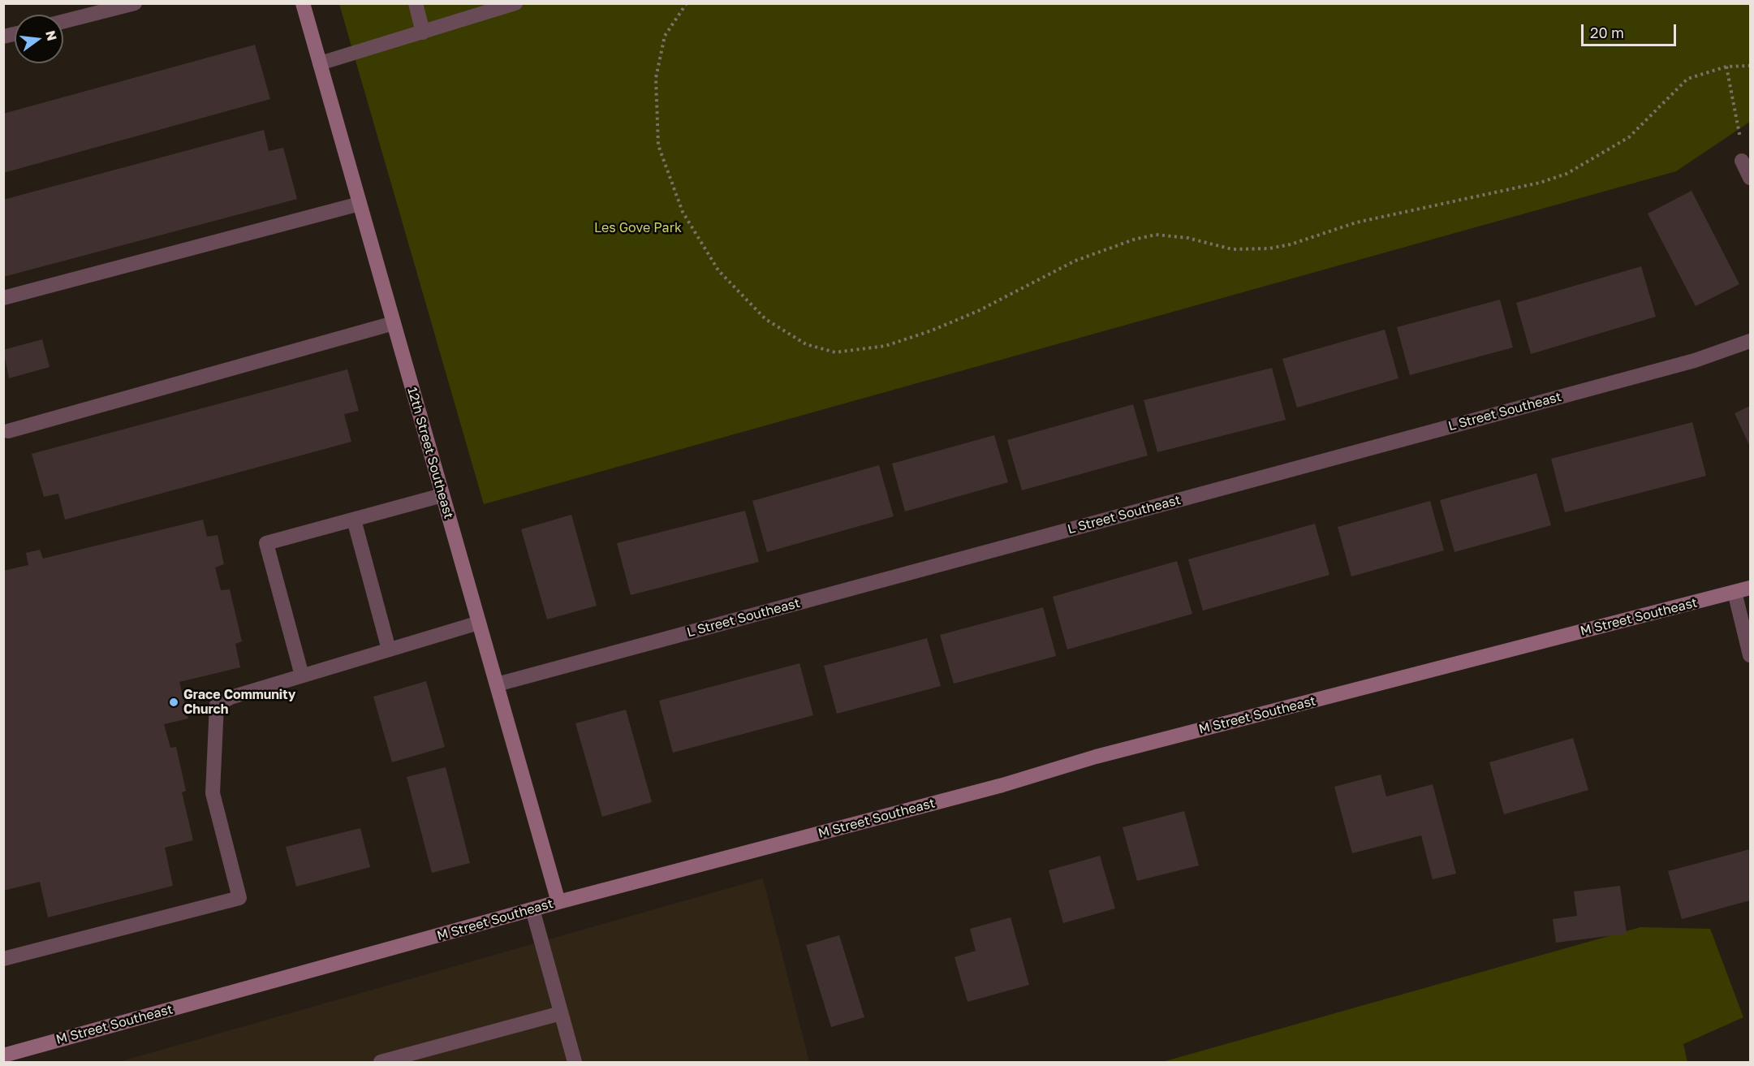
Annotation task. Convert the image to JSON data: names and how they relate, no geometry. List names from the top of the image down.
{
  "streets": {
    "main road": ["12th Street Southeast", "M Street Southeast"],
    "street": ["L Street Southeast"]
  },
  "crossings": [
    ["L Street Southeast", "12th Street Southeast"],
    ["12th Street Southeast", "M Street Southeast"]
  ],
  "parks": ["Les Gove Park"],
  "places": ["Grace Community Church"],
  "scale_bar": "20 m",
  "north": "right"
}
